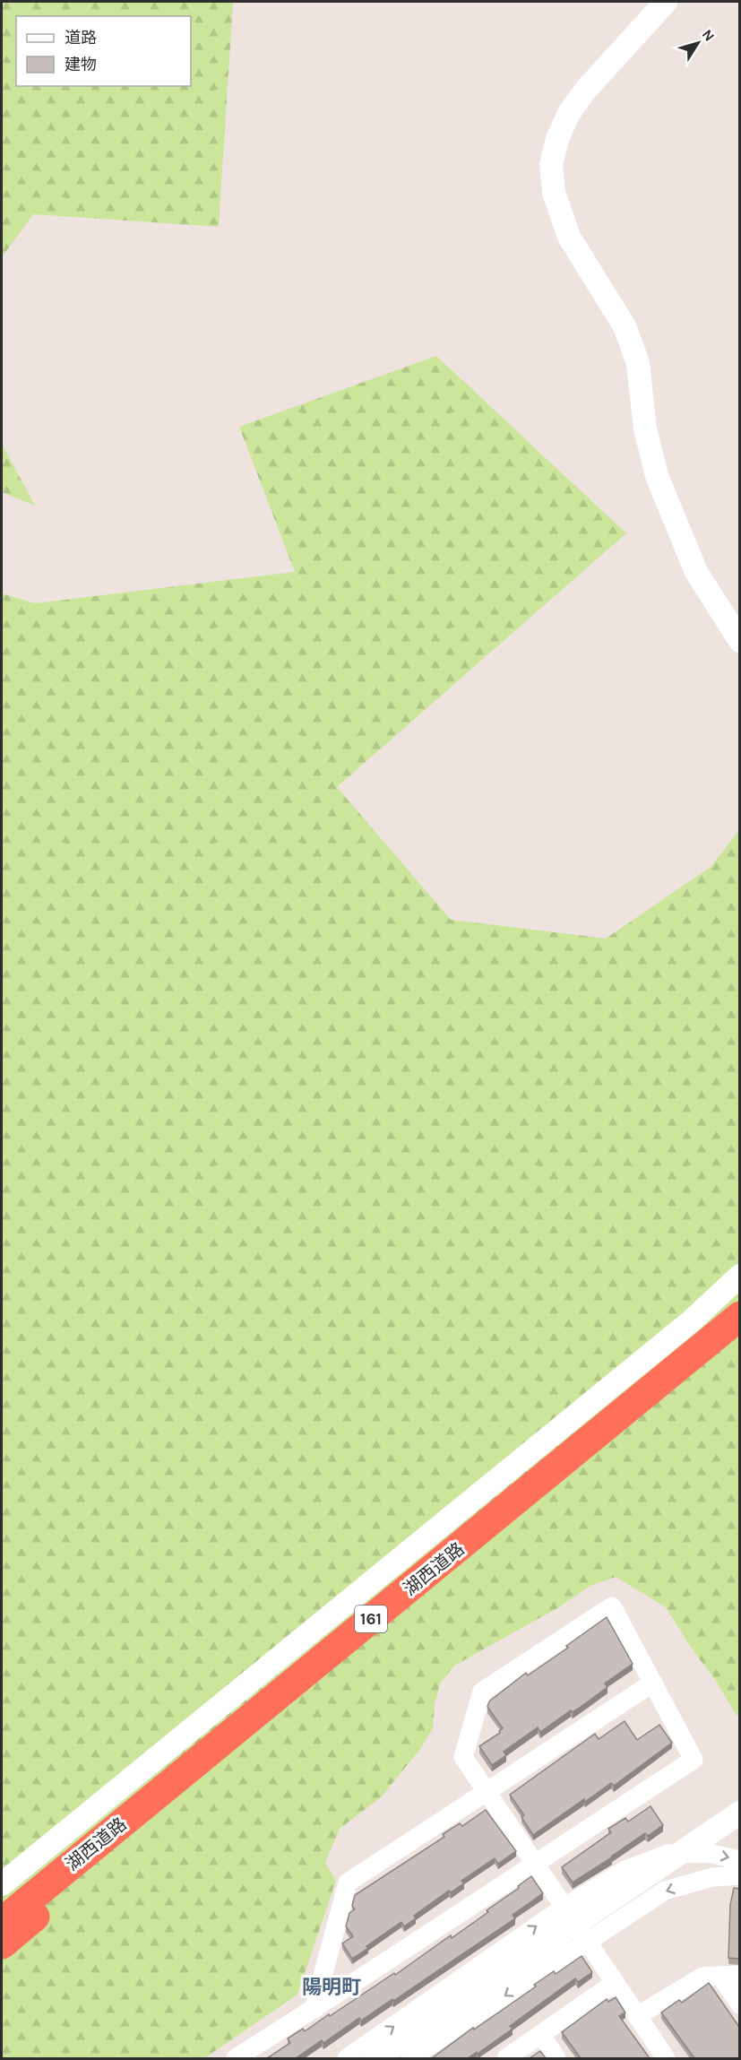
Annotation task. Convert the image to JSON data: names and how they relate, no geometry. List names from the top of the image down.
{
  "streets": {
    "highway": ["湖西道路", "161"]
  },
  "districts": ["陽明町"],
  "legend": ["道路", "建物"],
  "north": "top right"
}
